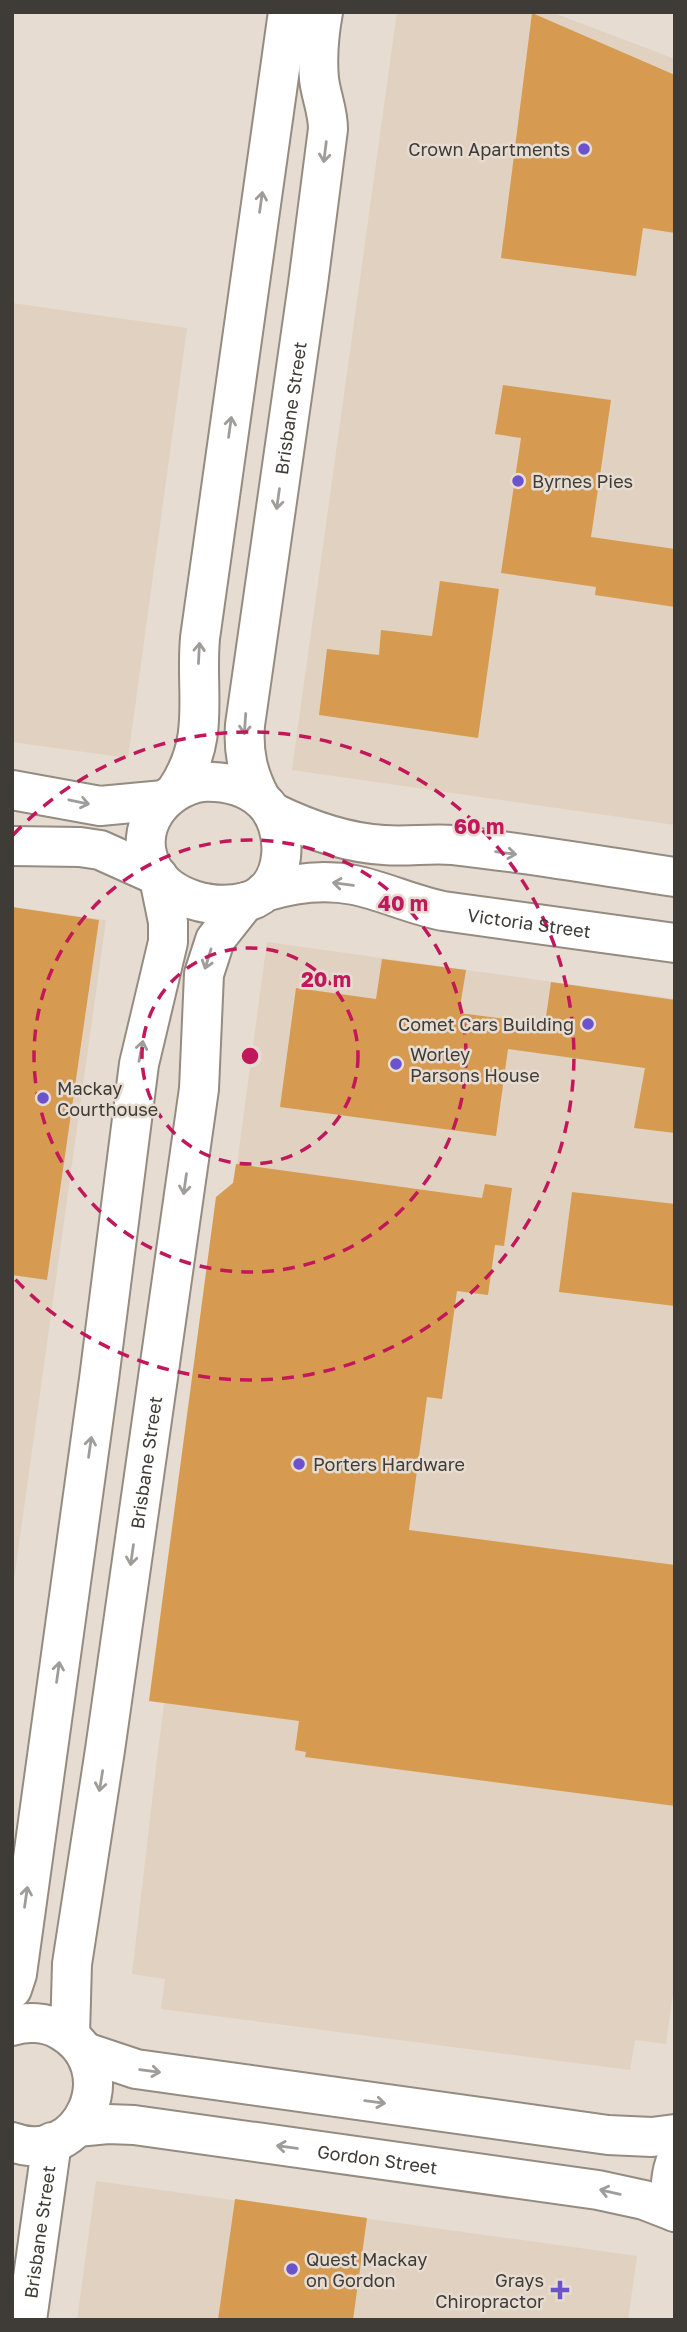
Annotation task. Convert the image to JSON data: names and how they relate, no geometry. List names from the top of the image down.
{
  "streets": {
    "street": ["Brisbane Street", "Victoria Street", "Gordon Street"]
  },
  "crossings": [
    ["Brisbane Street", "Victoria Street"],
    ["Brisbane Street", "Gordon Street"]
  ],
  "places": {
    "other": [
      "Crown Apartments",
      "Byrnes Pies",
      "Comet Cars Building",
      "Worley Parsons House",
      "Mackay Courthouse",
      "Porters Hardware",
      "Quest Mackay on Gordon"
    ],
    "health": ["Grays Chiropractor"]
  },
  "rings": ["60 m", "40 m", "20 m"]
}
